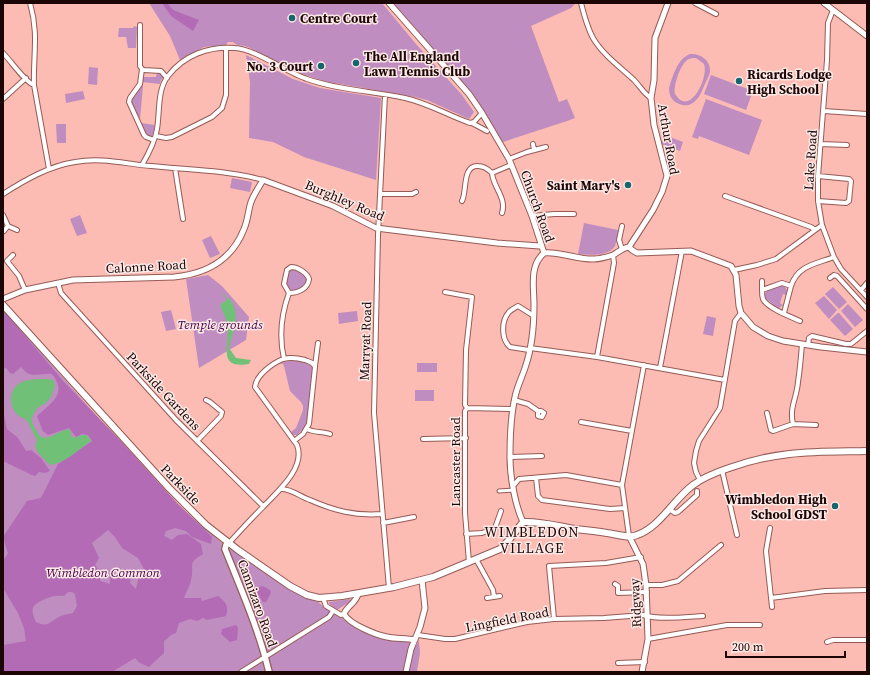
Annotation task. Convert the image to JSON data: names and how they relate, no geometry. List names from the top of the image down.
{
  "streets": {
    "main road": ["Parkside", "Cannizaro Road"],
    "street": [
      "Arthur Road",
      "Lake Road",
      "Burghley Road",
      "Church Road",
      "Calonne Road",
      "Marryat Road",
      "Parkside Gardens",
      "Lancaster Road",
      "Ridgway",
      "Lingfield Road"
    ]
  },
  "crossings": [
    ["Burghley Road", "Church Road"],
    ["Burghley Road", "Calonne Road"],
    ["Burghley Road", "Marryat Road"],
    ["Church Road", "Lancaster Road"],
    ["Church Road", "Parkside"],
    ["Calonne Road", "Parkside Gardens"],
    ["Marryat Road", "Parkside"],
    ["Lancaster Road", "Parkside"],
    ["Parkside", "Cannizaro Road"],
    ["Ridgway", "Lingfield Road"]
  ],
  "districts": ["WIMBLEDON VILLAGE"],
  "parks": ["Temple grounds", "Wimbledon Common"],
  "places": [
    "Centre Court",
    "The All England Lawn Tennis Club",
    "No. 3 Court",
    "Ricards Lodge High School",
    "Saint Mary's",
    "Wimbledon High School GDST"
  ],
  "scale_bar": "200 m"
}
